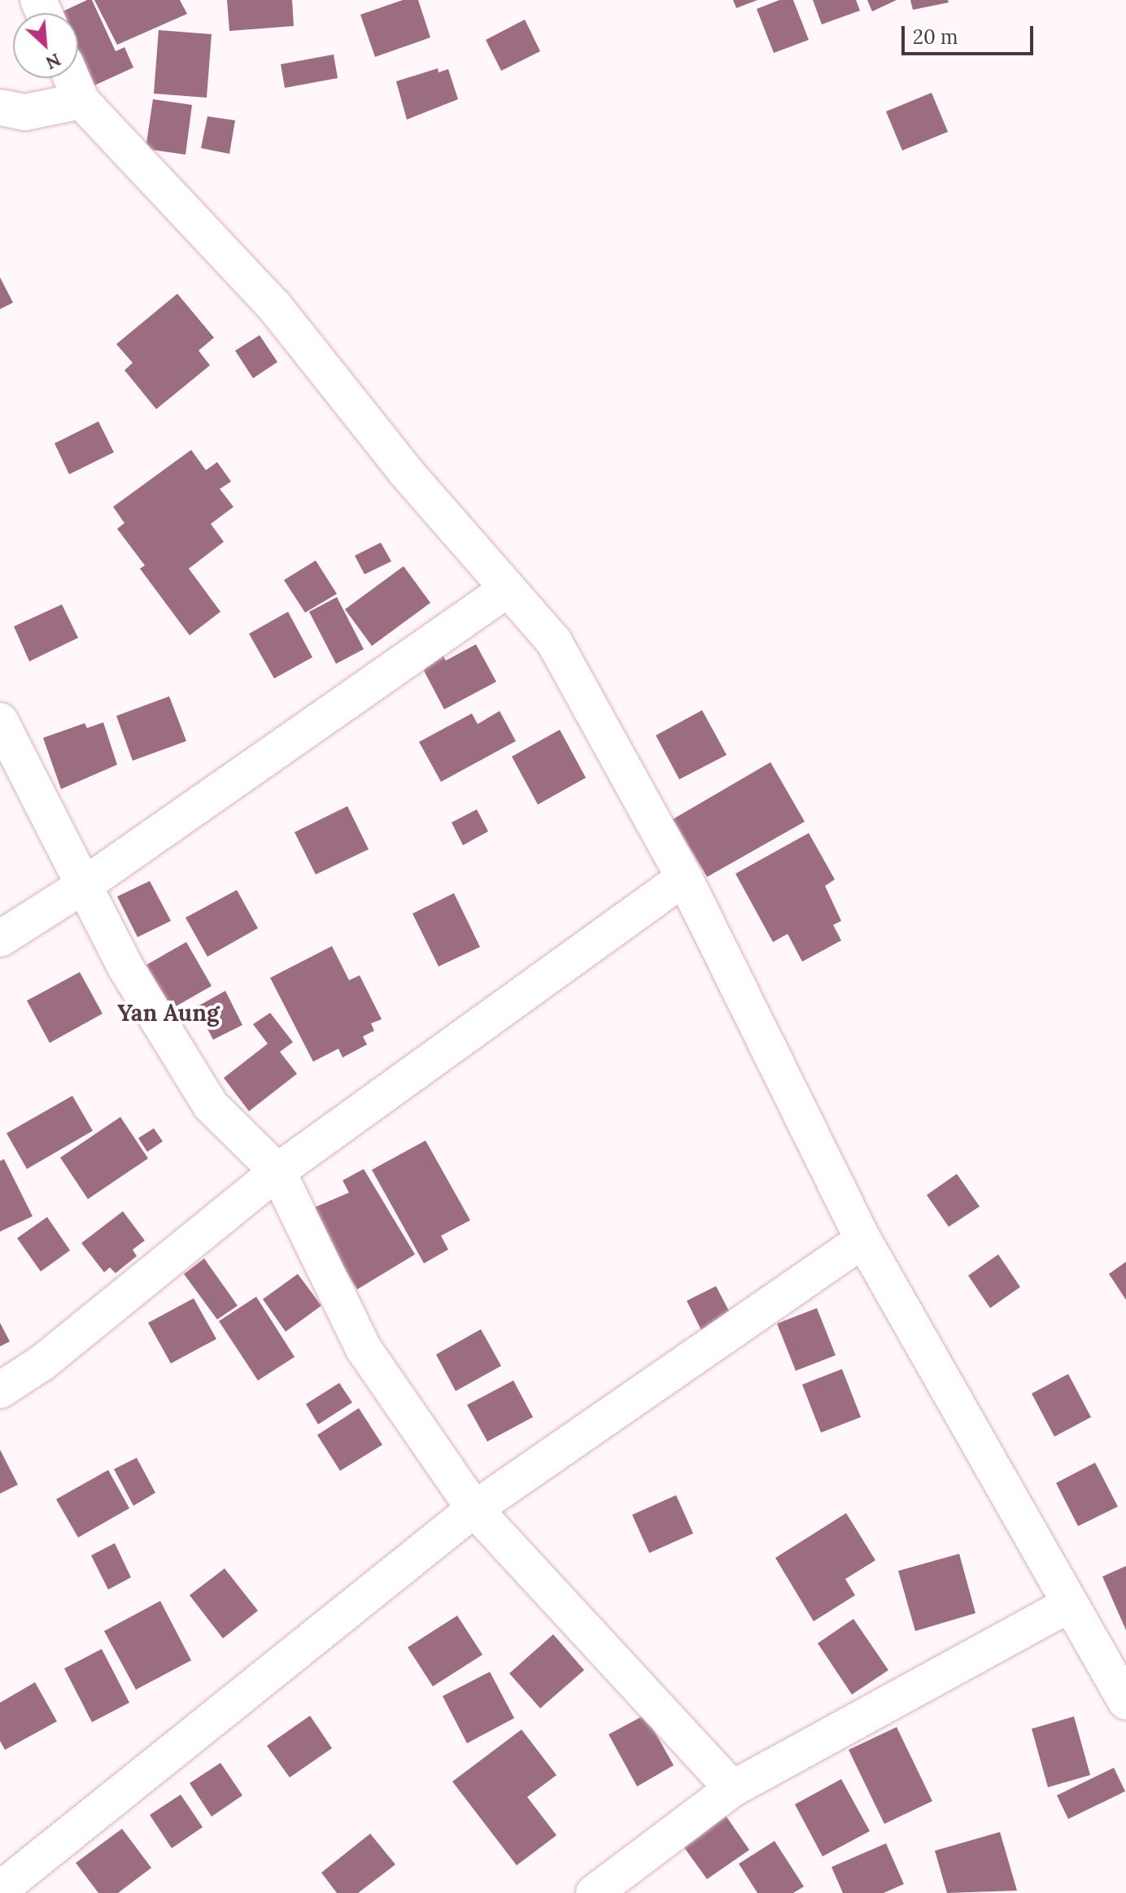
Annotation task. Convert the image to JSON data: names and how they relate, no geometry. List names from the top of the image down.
{
  "districts": ["Yan Aung"],
  "scale_bar": "20 m",
  "north": "bottom right"
}
